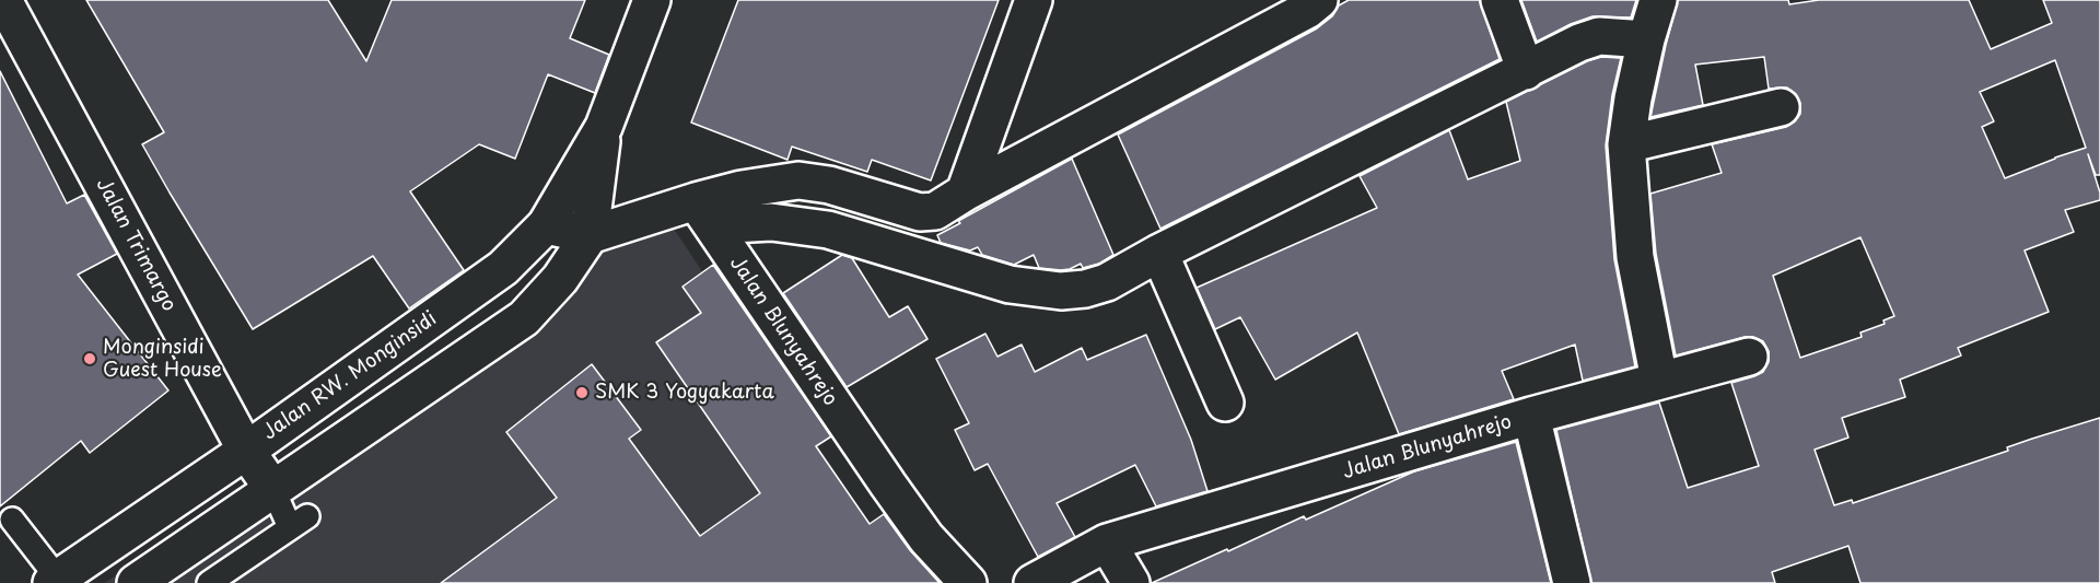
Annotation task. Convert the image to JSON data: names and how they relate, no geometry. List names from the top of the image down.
{
  "streets": {
    "street": ["Jalan Trimargo", "Jalan Blunyahrejo", "Jalan RW. Monginsidi"]
  },
  "crossings": [
    ["Jalan Trimargo", "Jalan RW. Monginsidi"]
  ],
  "places": ["Monginsidi Guest House", "SMK 3 Yogyakarta"]
}
